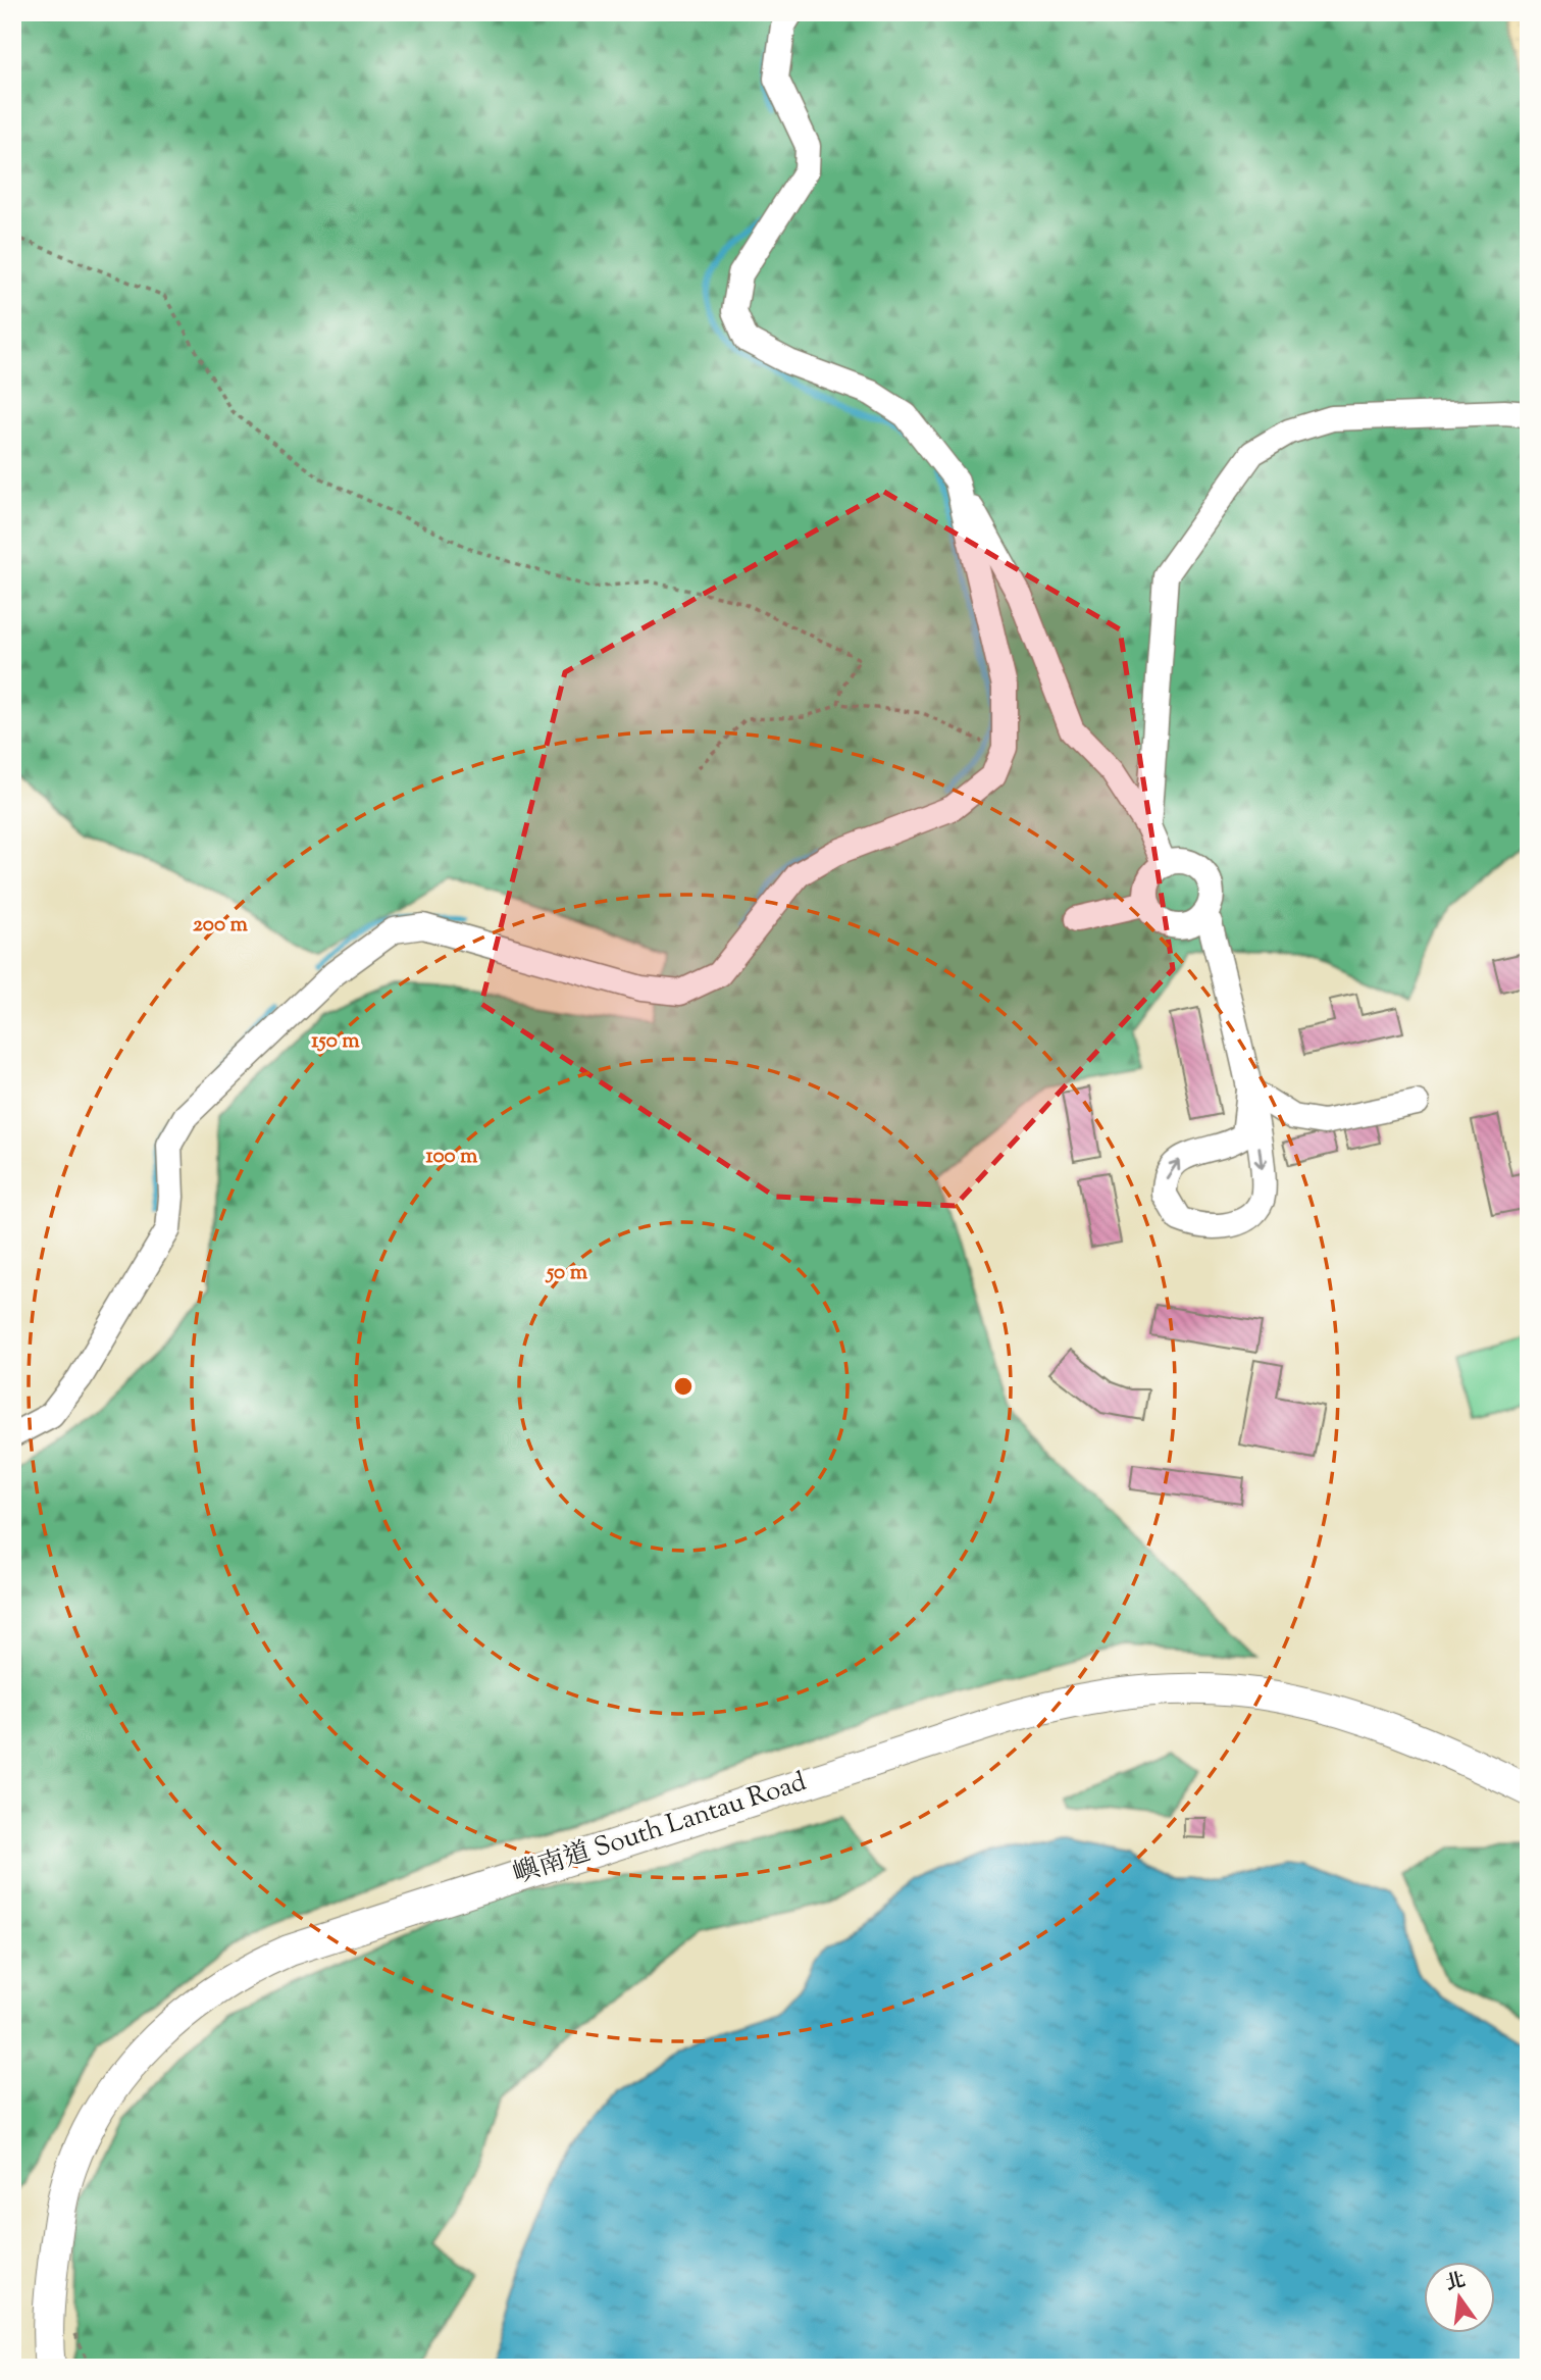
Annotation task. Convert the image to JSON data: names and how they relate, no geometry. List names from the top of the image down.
{
  "streets": {
    "main road": ["嶼南道 South Lantau Road"]
  },
  "north": "top",
  "rings": [
    "200 m",
    "150 m",
    "100 m",
    "50 m"
  ]
}
